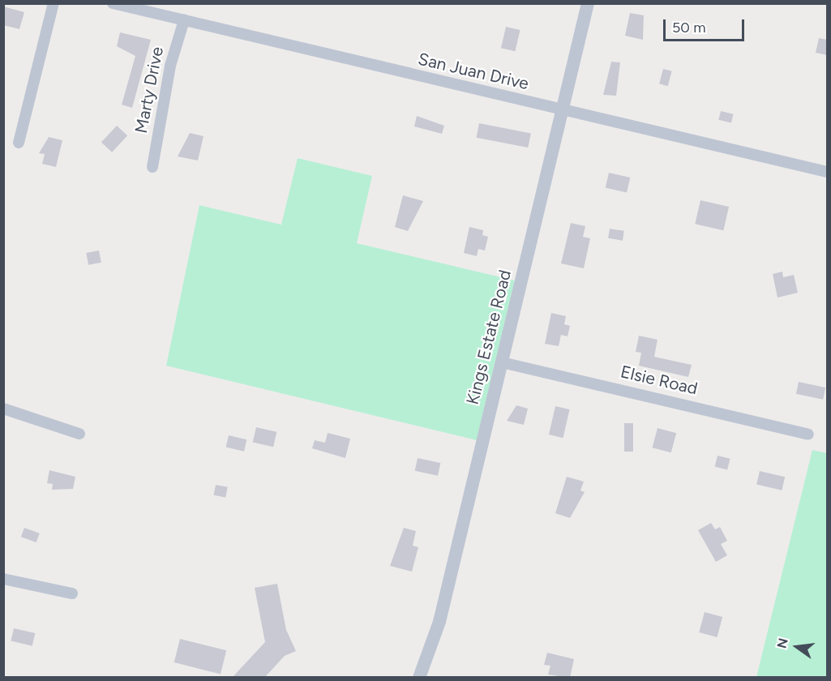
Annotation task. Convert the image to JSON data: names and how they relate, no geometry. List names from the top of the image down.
{
  "streets": {
    "street": [
      "San Juan Drive",
      "Marty Drive",
      "Kings Estate Road",
      "Elsie Road"
    ]
  },
  "crossings": [
    ["San Juan Drive", "Marty Drive"],
    ["San Juan Drive", "Kings Estate Road"],
    ["Kings Estate Road", "Elsie Road"]
  ],
  "scale_bar": "50 m",
  "north": "left"
}
